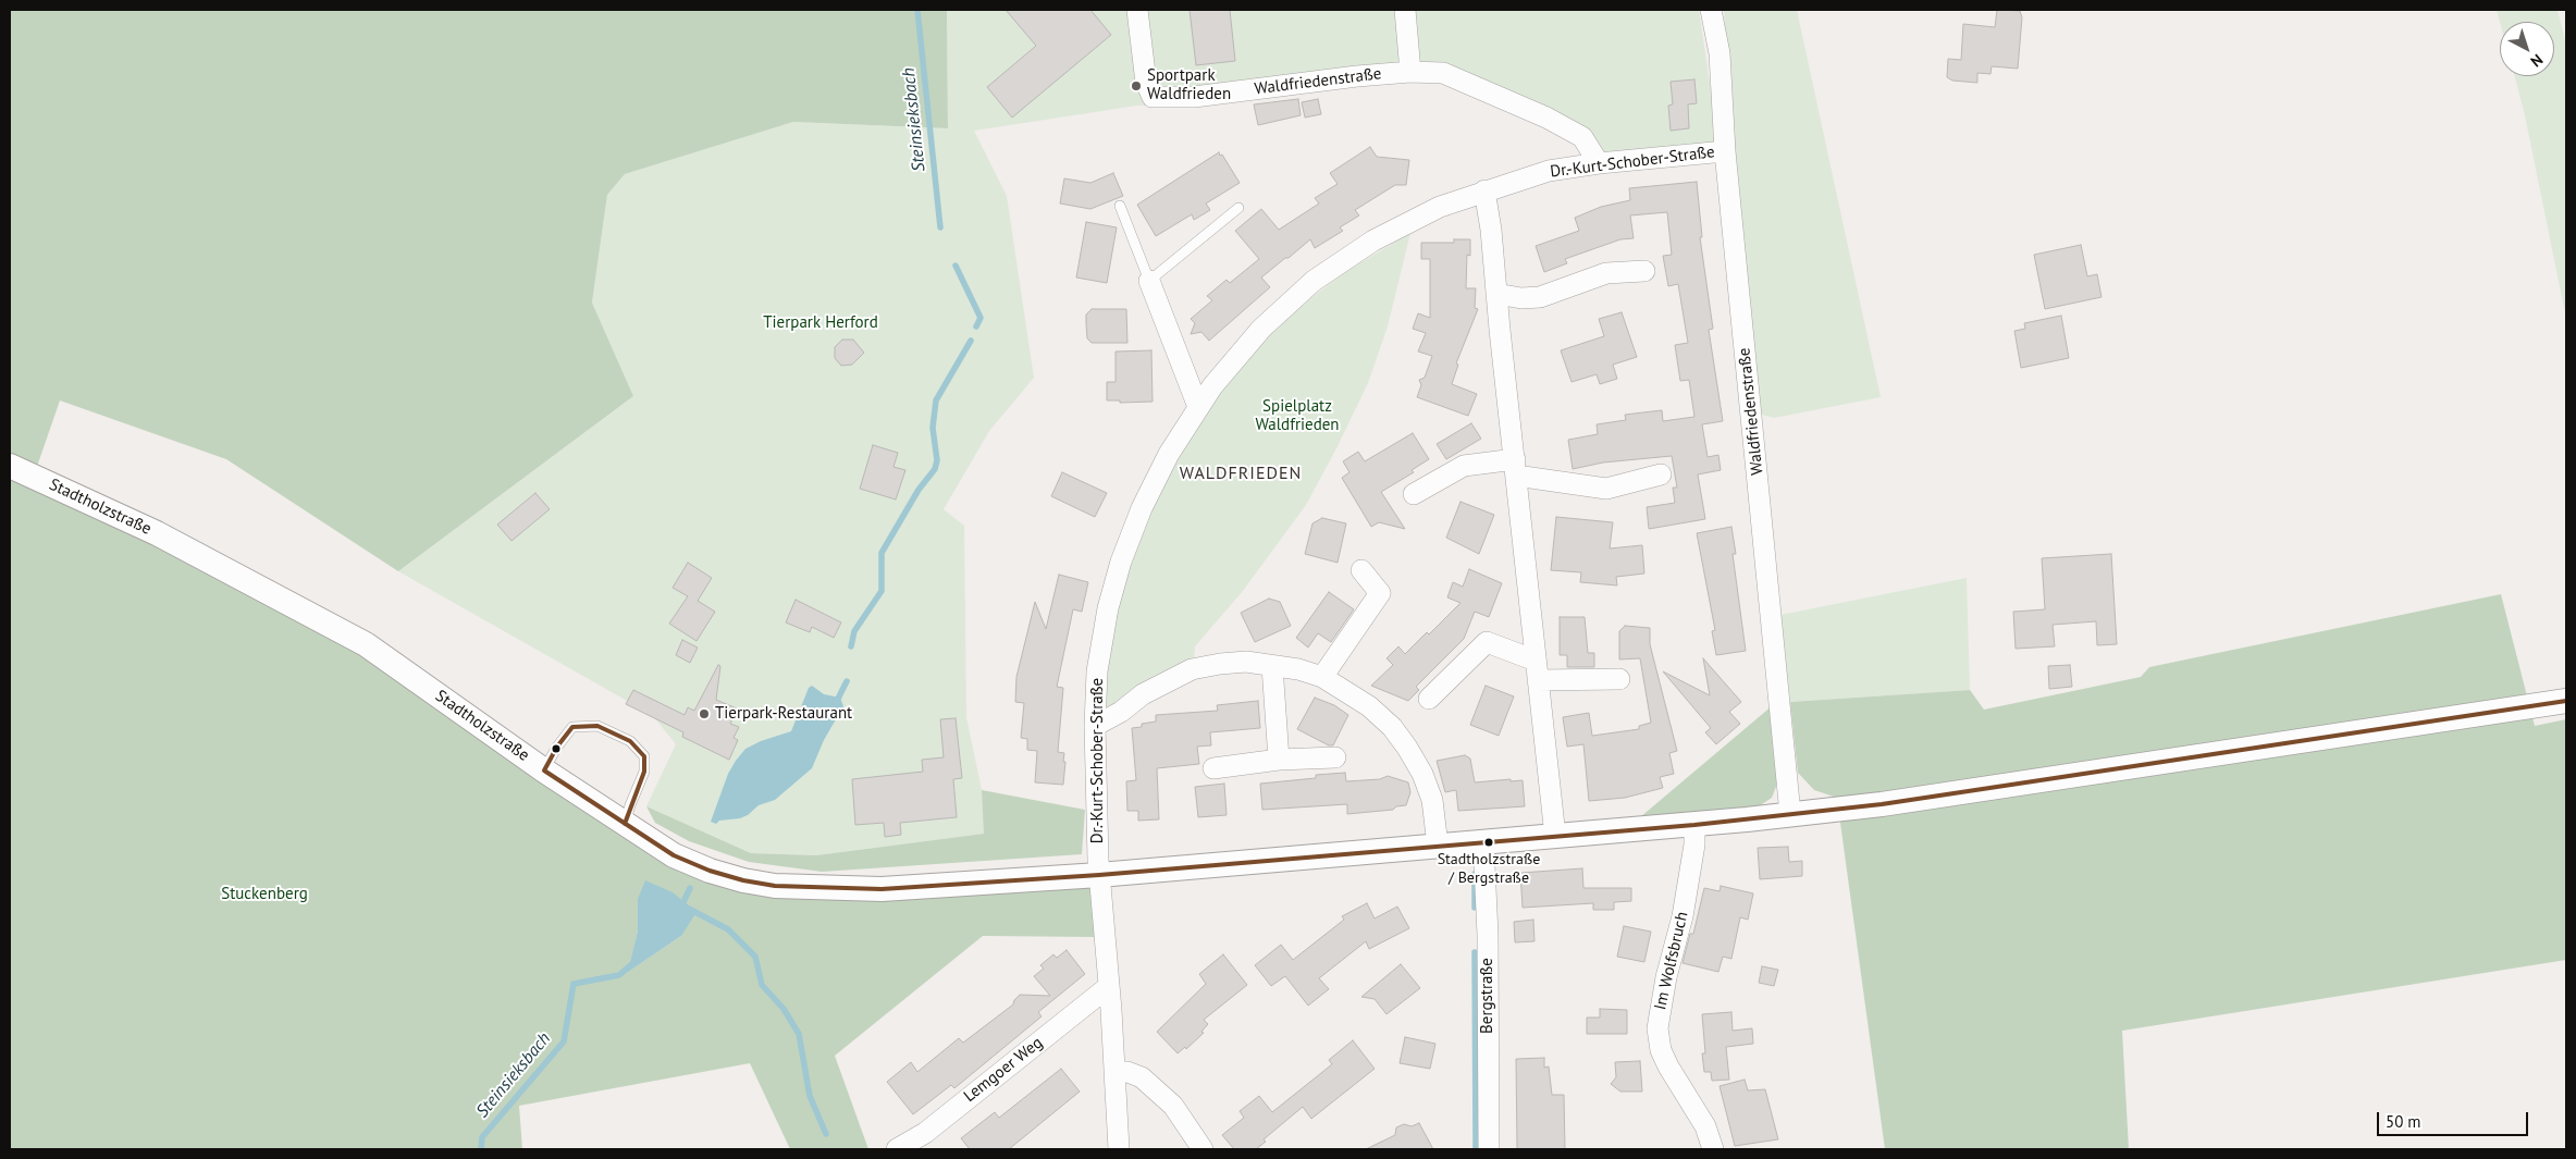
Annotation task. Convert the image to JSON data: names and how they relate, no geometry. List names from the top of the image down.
{
  "streets": {
    "street": [
      "Waldfriedenstraße",
      "Dr.-Kurt-Schober-Straße",
      "Stadtholzstraße",
      "Im Wolfsbruch",
      "Bergstraße",
      "Lemgoer Weg"
    ]
  },
  "crossings": [
    ["Waldfriedenstraße", "Dr.-Kurt-Schober-Straße"],
    ["Waldfriedenstraße", "Stadtholzstraße"],
    ["Dr.-Kurt-Schober-Straße", "Stadtholzstraße"],
    ["Dr.-Kurt-Schober-Straße", "Lemgoer Weg"],
    ["Stadtholzstraße", "Im Wolfsbruch"],
    ["Stadtholzstraße", "Bergstraße"]
  ],
  "districts": ["WALDFRIEDEN"],
  "water": ["Steinsieksbach"],
  "parks": ["Tierpark Herford", "Spielplatz Waldfrieden", "Stuckenberg"],
  "places": ["Sportpark Waldfrieden", "Tierpark-Restaurant", "Stadtholzstraße / Bergstraße"],
  "scale_bar": "50 m",
  "north": "bottom right"
}
